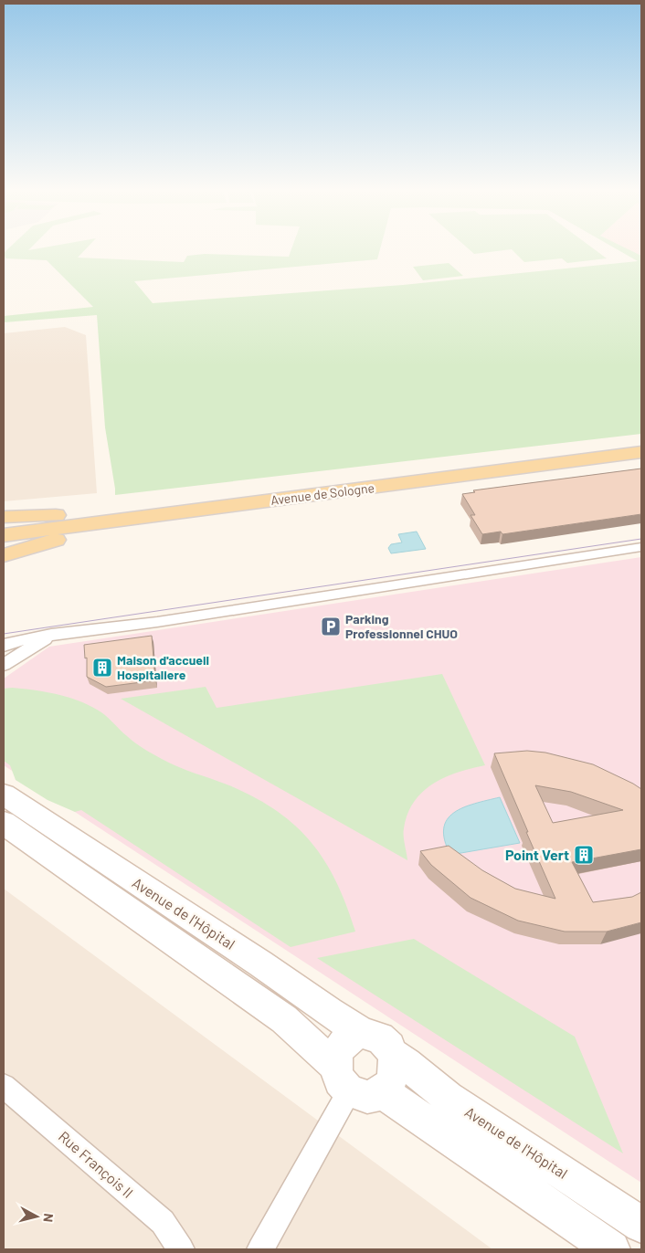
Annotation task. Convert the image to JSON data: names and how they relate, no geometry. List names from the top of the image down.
{
  "streets": {
    "main road": ["Avenue de Sologne"],
    "street": ["Avenue de l'Hôpital", "Rue François II"]
  },
  "places": {
    "parking": ["Parking Professionnel CHUO"],
    "building": ["Maison d'accueil Hospitaliere", "Point Vert"]
  },
  "north": "right"
}
